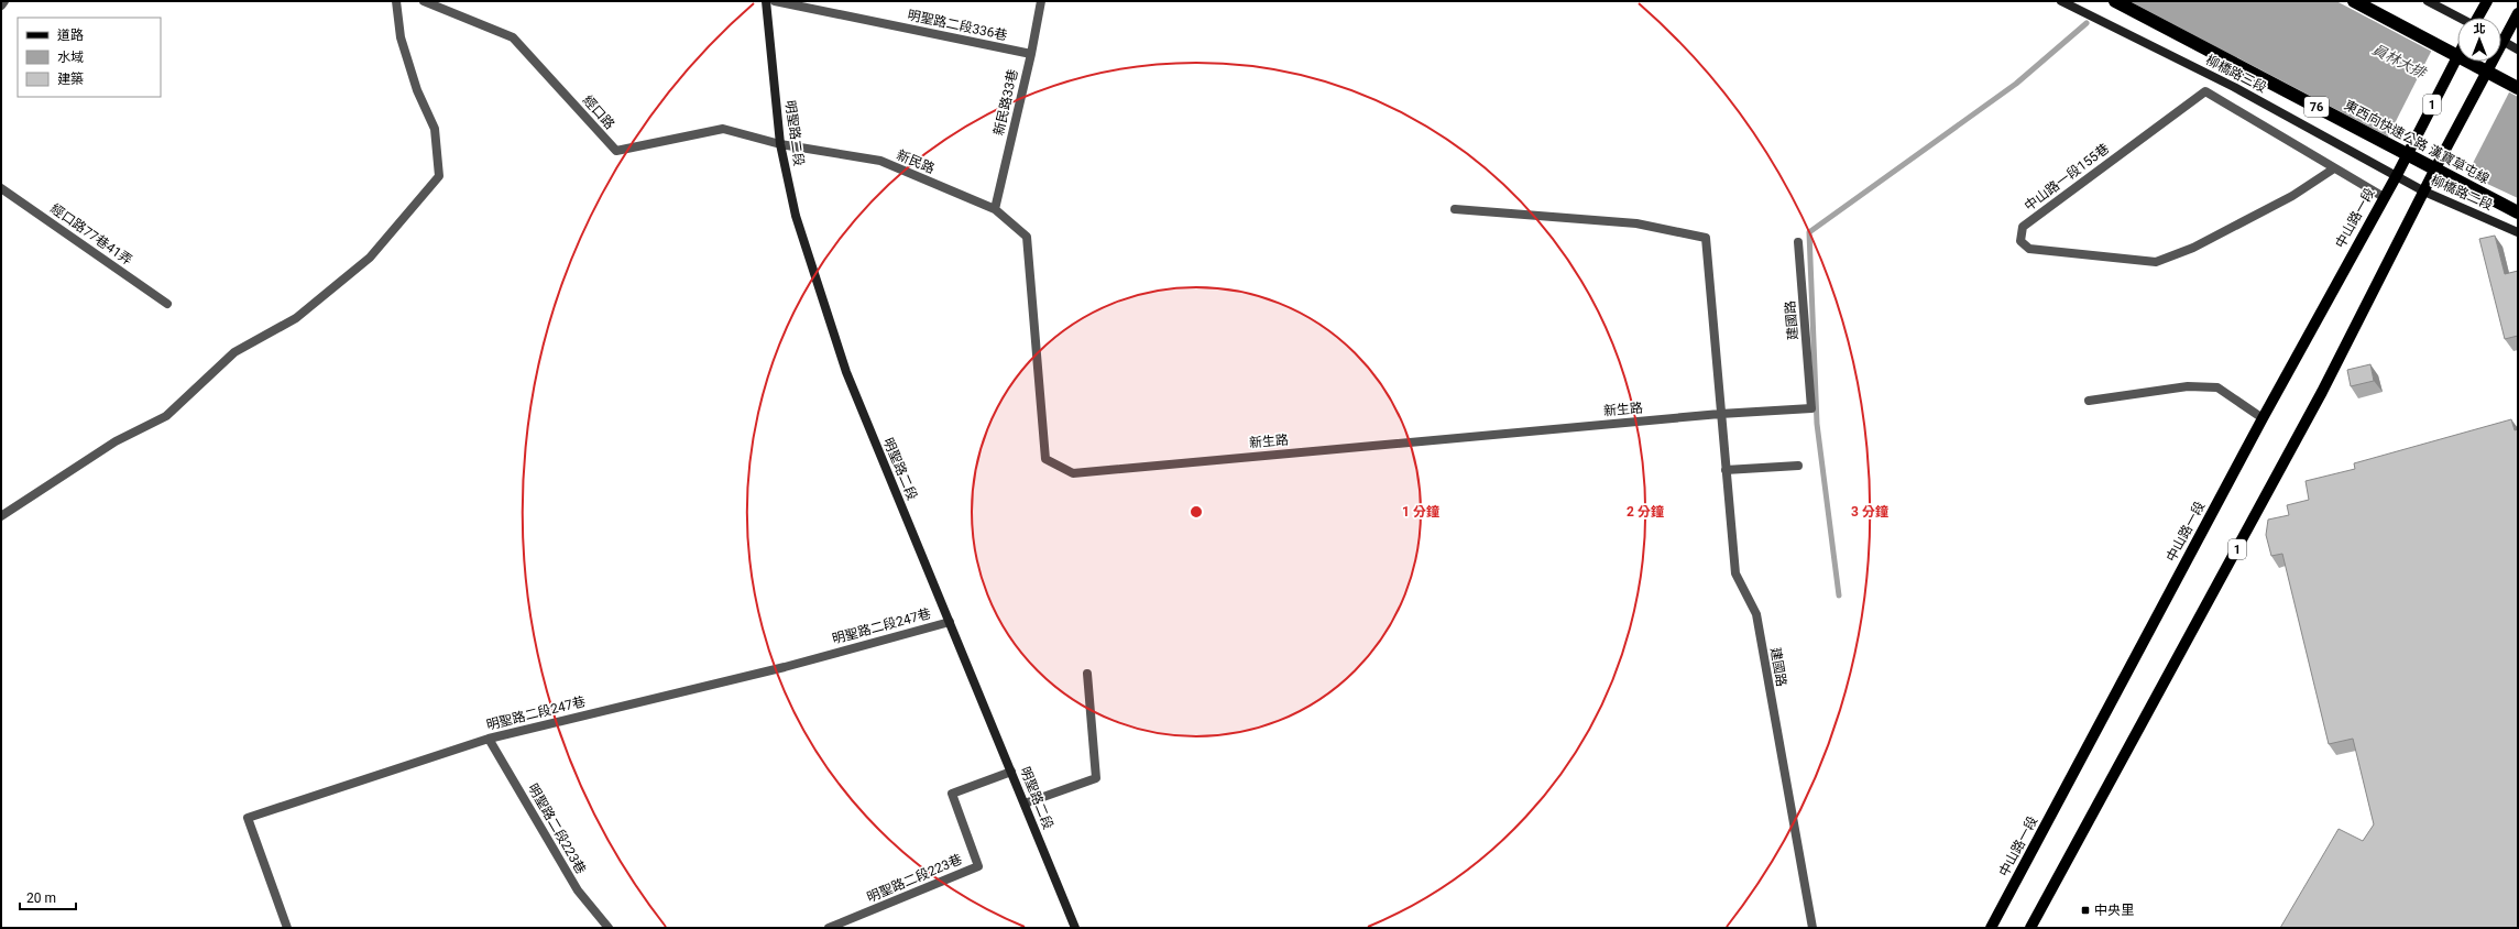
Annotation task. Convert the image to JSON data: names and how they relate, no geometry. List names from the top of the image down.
{
  "streets": {
    "highway": ["76", "東西向快速公路 漢寶草屯線"],
    "main road": ["1", "中山路一段"],
    "street": [
      "明聖路二段336巷",
      "柳橋路三段",
      "新民路33巷",
      "經口路",
      "明聖路二段",
      "新民路",
      "中山路一段155巷",
      "柳橋路二段",
      "經口路77巷41弄",
      "建國路",
      "新生路",
      "明聖路二段247巷",
      "明聖路二段223巷"
    ]
  },
  "crossings": [
    ["明聖路二段336巷", "新民路33巷"],
    ["柳橋路三段", "柳橋路二段"],
    ["柳橋路三段", "中山路一段"],
    ["新民路33巷", "新民路"],
    ["1", "柳橋路二段"],
    ["經口路", "明聖路二段"],
    ["經口路", "新民路"],
    ["明聖路二段", "新民路"],
    ["明聖路二段", "明聖路二段247巷"],
    ["明聖路二段", "明聖路二段223巷"],
    ["新民路", "新生路"],
    ["中山路一段155巷", "中山路一段"],
    ["柳橋路二段", "中山路一段"],
    ["建國路", "新生路"],
    ["明聖路二段247巷", "明聖路二段223巷"]
  ],
  "water": ["員林大排"],
  "places": {
    "transit": ["中央里"]
  },
  "legend": ["道路", "水域", "建築"],
  "scale_bar": "20 m",
  "north": "top",
  "rings": ["1 分鐘", "2 分鐘", "3 分鐘"]
}
